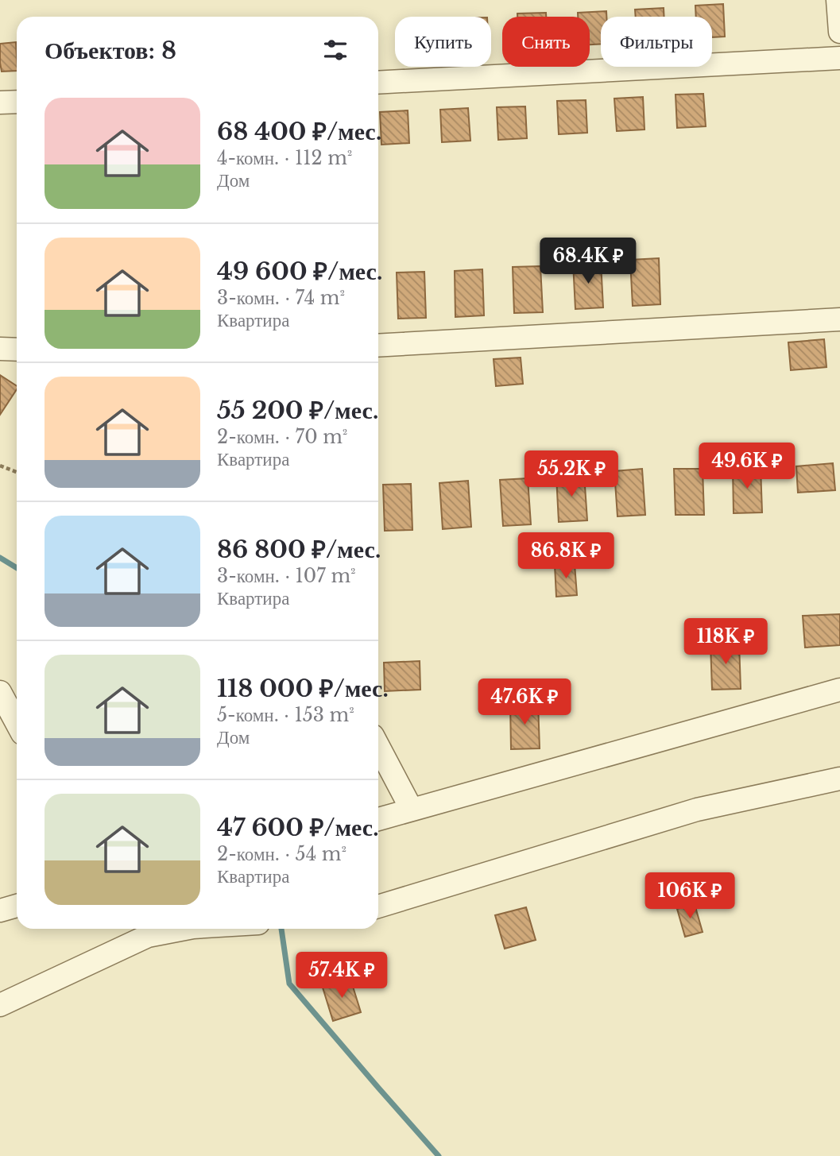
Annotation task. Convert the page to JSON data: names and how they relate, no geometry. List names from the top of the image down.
{
  "page": {
    "chip": ["Купить", "Снять", "Фильтры"],
    "heading": "Объектов: 8",
    "list": [
      {
        "name": "68 400 ₽/мес.",
        "note": "4-комн. · 112 m² · Дом"
      },
      {
        "name": "49 600 ₽/мес.",
        "note": "3-комн. · 74 m² · Квартира"
      },
      {
        "name": "55 200 ₽/мес.",
        "note": "2-комн. · 70 m² · Квартира"
      },
      {
        "name": "86 800 ₽/мес.",
        "note": "3-комн. · 107 m² · Квартира"
      },
      {
        "name": "118 000 ₽/мес.",
        "note": "5-комн. · 153 m² · Дом"
      },
      {
        "name": "47 600 ₽/мес.",
        "note": "2-комн. · 54 m² · Квартира"
      }
    ],
    "price": [
      "68.4K ₽",
      "49.6K ₽",
      "55.2K ₽",
      "86.8K ₽",
      "118K ₽",
      "47.6K ₽",
      "106K ₽",
      "57.4K ₽"
    ]
  }
}
